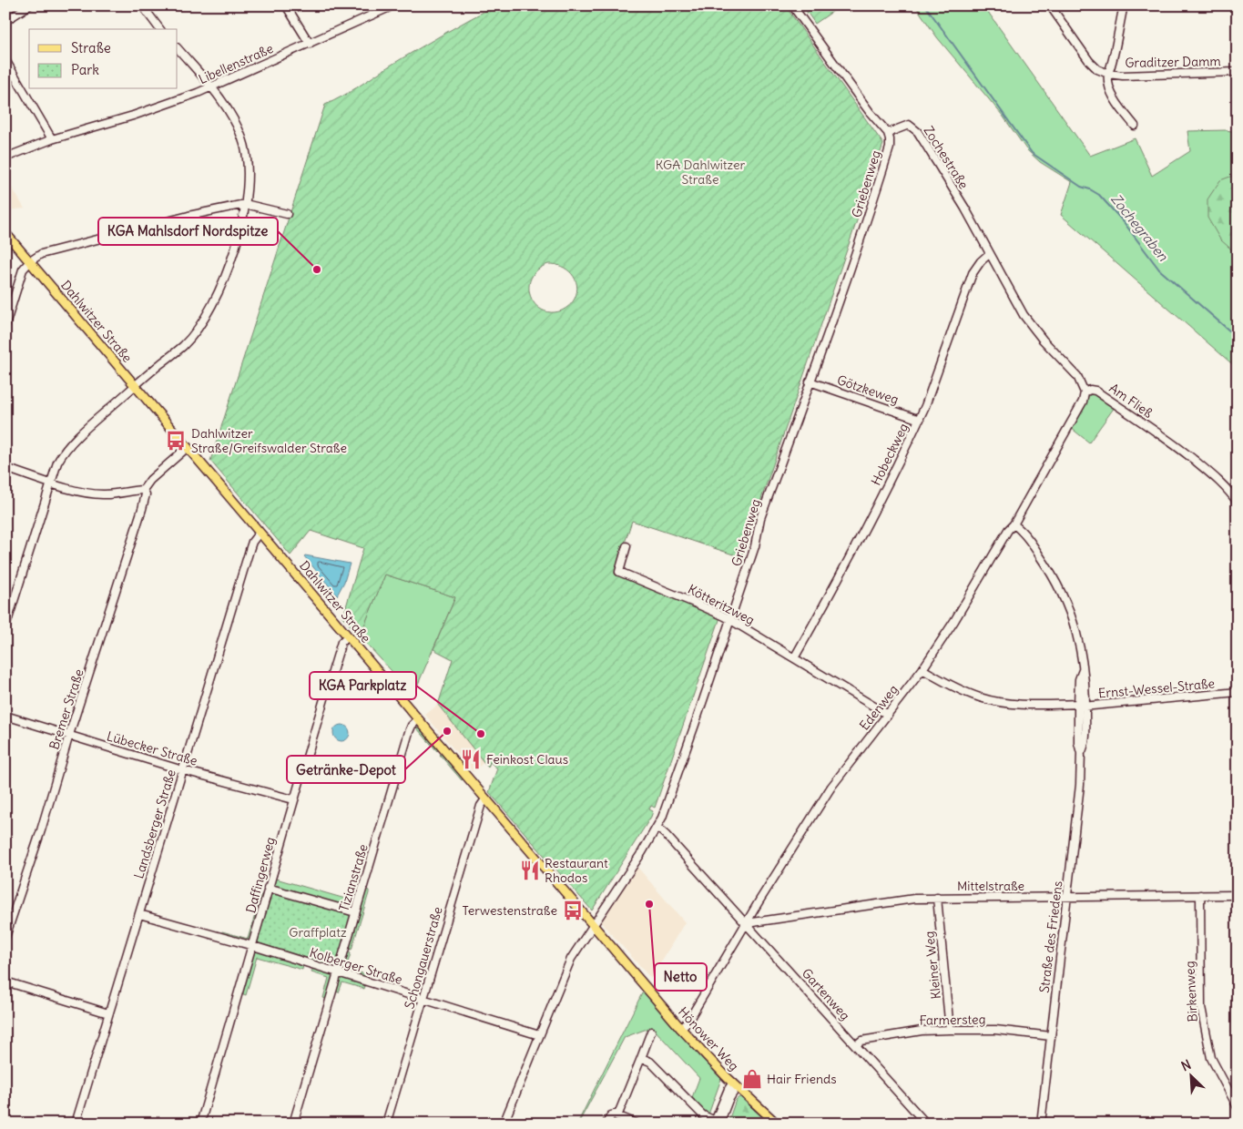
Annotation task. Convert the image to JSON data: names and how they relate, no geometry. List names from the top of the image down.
{
  "streets": {
    "main road": ["Dahlwitzer Straße", "Hönower Weg"],
    "street": [
      "Graditzer Damm",
      "Libellenstraße",
      "Zochestraße",
      "Griebenweg",
      "Götzkeweg",
      "Am Fließ",
      "Hobeckweg",
      "Kötteritzweg",
      "Ernst-Wessel-Straße",
      "Edenweg",
      "Bremer Straße",
      "Lübecker Straße",
      "Landsberger Straße",
      "Daffingerweg",
      "Tizianstraße",
      "Mittelstraße",
      "Straße des Friedens",
      "Schongauerstraße",
      "Kleiner Weg",
      "Kolberger Straße",
      "Birkenweg",
      "Gartenweg",
      "Farmersteg"
    ]
  },
  "crossings": [
    ["Zochestraße", "Griebenweg"],
    ["Zochestraße", "Am Fließ"],
    ["Zochestraße", "Hobeckweg"],
    ["Zochestraße", "Edenweg"],
    ["Griebenweg", "Dahlwitzer Straße"],
    ["Griebenweg", "Götzkeweg"],
    ["Griebenweg", "Kötteritzweg"],
    ["Griebenweg", "Gartenweg"],
    ["Dahlwitzer Straße", "Landsberger Straße"],
    ["Dahlwitzer Straße", "Daffingerweg"],
    ["Dahlwitzer Straße", "Tizianstraße"],
    ["Dahlwitzer Straße", "Schongauerstraße"],
    ["Dahlwitzer Straße", "Hönower Weg"],
    ["Götzkeweg", "Hobeckweg"],
    ["Am Fließ", "Edenweg"],
    ["Hobeckweg", "Kötteritzweg"],
    ["Kötteritzweg", "Edenweg"],
    ["Ernst-Wessel-Straße", "Edenweg"],
    ["Ernst-Wessel-Straße", "Straße des Friedens"],
    ["Edenweg", "Mittelstraße"],
    ["Edenweg", "Straße des Friedens"],
    ["Edenweg", "Gartenweg"],
    ["Edenweg", "Hönower Weg"],
    ["Bremer Straße", "Lübecker Straße"],
    ["Lübecker Straße", "Landsberger Straße"],
    ["Lübecker Straße", "Daffingerweg"],
    ["Landsberger Straße", "Kolberger Straße"],
    ["Daffingerweg", "Kolberger Straße"],
    ["Tizianstraße", "Kolberger Straße"],
    ["Mittelstraße", "Straße des Friedens"],
    ["Mittelstraße", "Kleiner Weg"],
    ["Mittelstraße", "Birkenweg"],
    ["Mittelstraße", "Gartenweg"],
    ["Straße des Friedens", "Farmersteg"],
    ["Schongauerstraße", "Kolberger Straße"],
    ["Kleiner Weg", "Farmersteg"],
    ["Gartenweg", "Farmersteg"]
  ],
  "water": ["Zochegraben"],
  "parks": ["KGA Dahlwitzer Straße", "Graffplatz"],
  "places": {
    "other": [
      "KGA Mahlsdorf Nordspitze",
      "Getränke-Depot",
      "KGA Parkplatz",
      "Netto"
    ],
    "bus stop": ["Dahlwitzer Straße/Greifswalder Straße", "Terwestenstraße"],
    "restaurant": ["Feinkost Claus", "Restaurant Rhodos"],
    "shop": ["Hair Friends"]
  },
  "legend": ["Straße", "Park"],
  "north": "top left"
}
